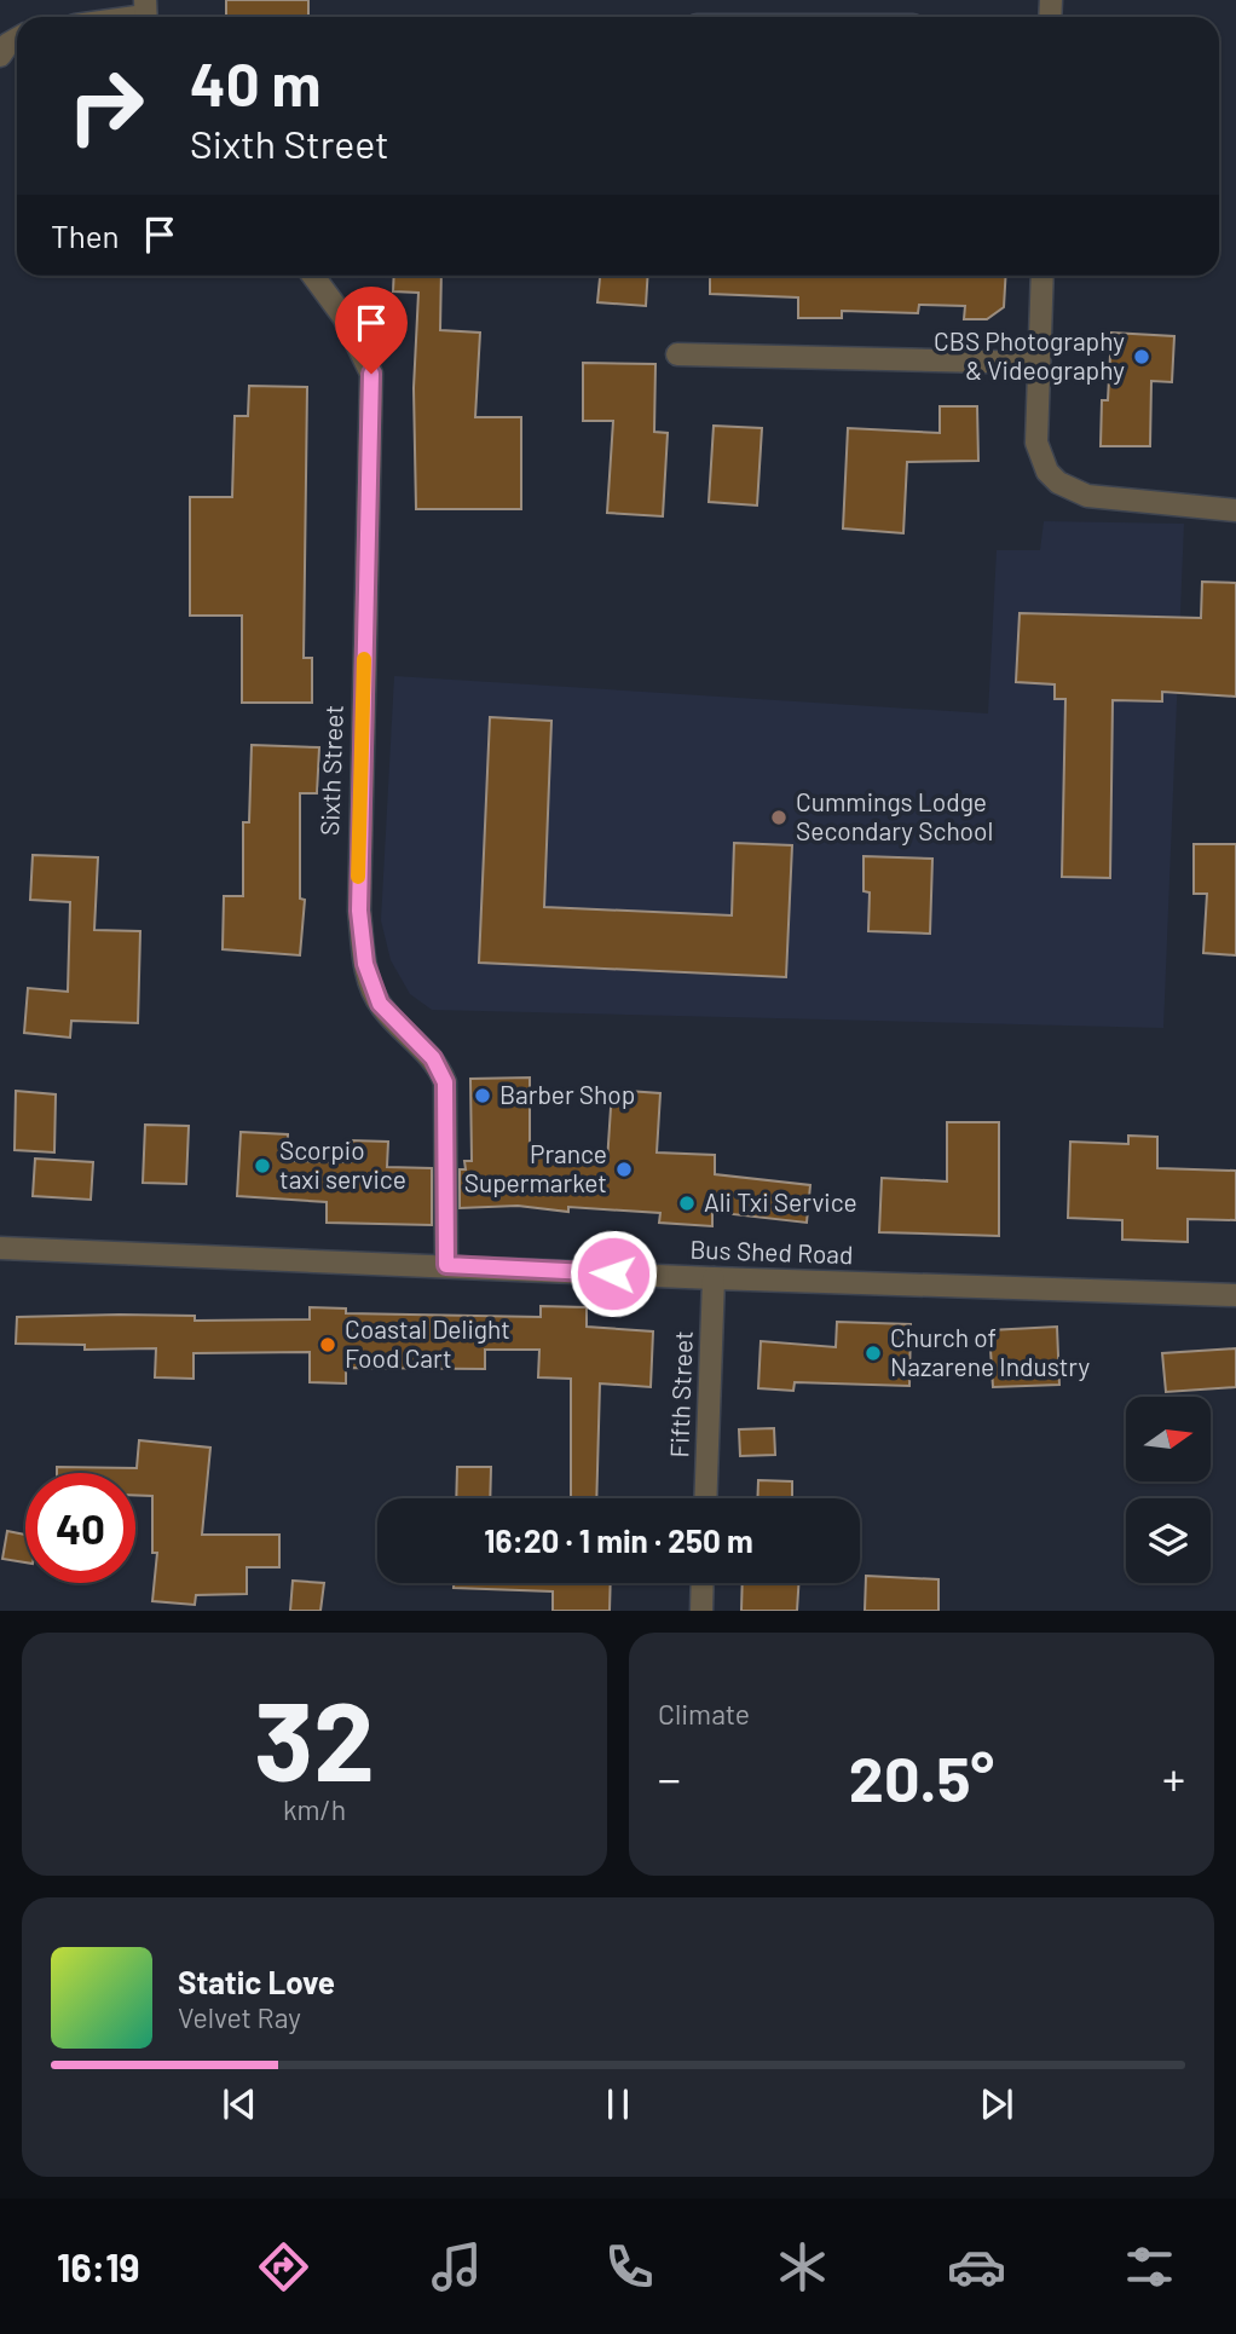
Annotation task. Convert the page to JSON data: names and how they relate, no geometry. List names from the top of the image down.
{
  "streets": {
    "street": ["Sixth Street", "Bus Shed Road", "Fifth Street"]
  },
  "crossings": [
    ["Sixth Street", "Bus Shed Road"],
    ["Bus Shed Road", "Fifth Street"]
  ],
  "places": [
    "CBS Photography & Videography",
    "Cummings Lodge Secondary School",
    "Barber Shop",
    "Scorpio taxi service",
    "Prance Supermarket",
    "Ali Txi Service",
    "Coastal Delight Food Cart",
    "Church of Nazarene Industry"
  ],
  "north": "right",
  "page": {
    "turn": ["40 m", "Sixth Street"],
    "then": "Then",
    "limit": "40",
    "trip": "16:20 · 1 min · 250 m",
    "tile": [
      ["32", "km/h"],
      "Climate"
    ],
    "heat": ["−", "20.5°", "+"],
    "song": ["Static Love", "Velvet Ray"],
    "tabs": "16:19"
  }
}
